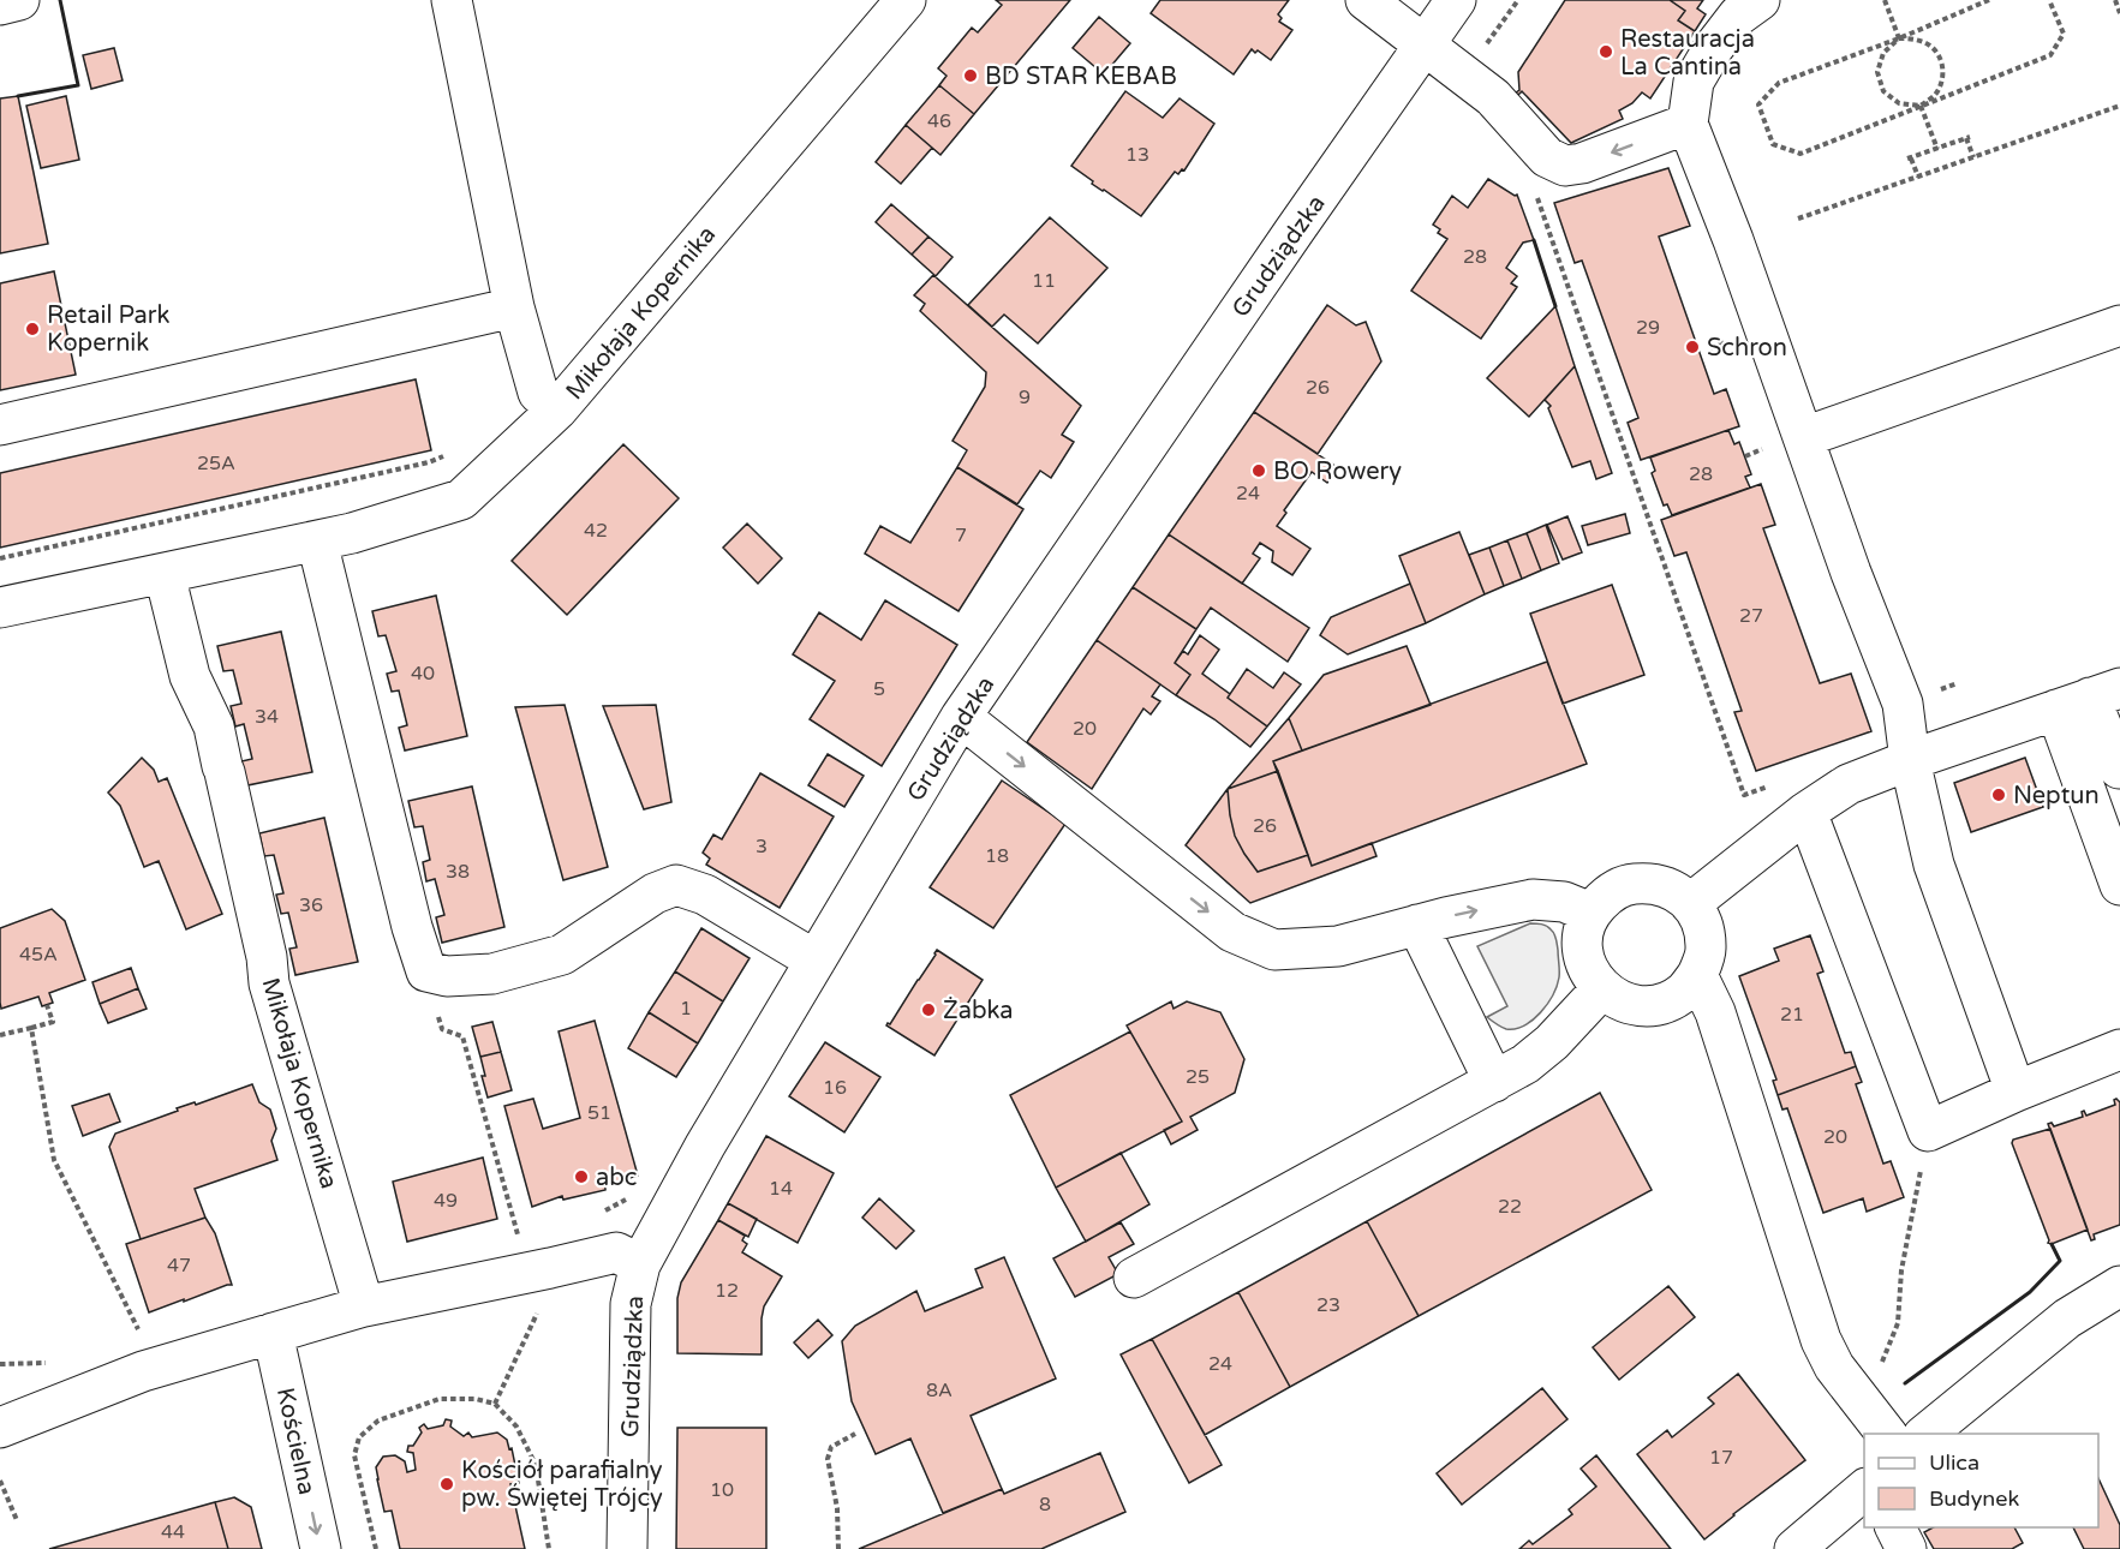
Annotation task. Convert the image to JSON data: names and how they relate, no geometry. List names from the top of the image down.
{
  "streets": {
    "street": ["Grudziądzka", "Mikołaja Kopernika", "Kościelna"]
  },
  "one_way": ["Kościelna"],
  "places": [
    "Restauracja La Cantina",
    "BD STAR KEBAB",
    "Retail Park Kopernik",
    "Schron",
    "BO Rowery",
    "Neptun",
    "Żabka",
    "abc",
    "Kościół parafialny pw. Świętej Trójcy"
  ],
  "house_numbers": [
    "46",
    "13",
    "28",
    "11",
    "29",
    "26",
    "9",
    "25A",
    "28",
    "24",
    "42",
    "7",
    "27",
    "40",
    "5",
    "34",
    "20",
    "26",
    "3",
    "18",
    "38",
    "36",
    "45A",
    "1",
    "21",
    "25",
    "16",
    "51",
    "20",
    "14",
    "49",
    "22",
    "47",
    "12",
    "23",
    "24",
    "8A",
    "17",
    "10",
    "8",
    "44"
  ],
  "legend": ["Ulica", "Budynek"]
}
